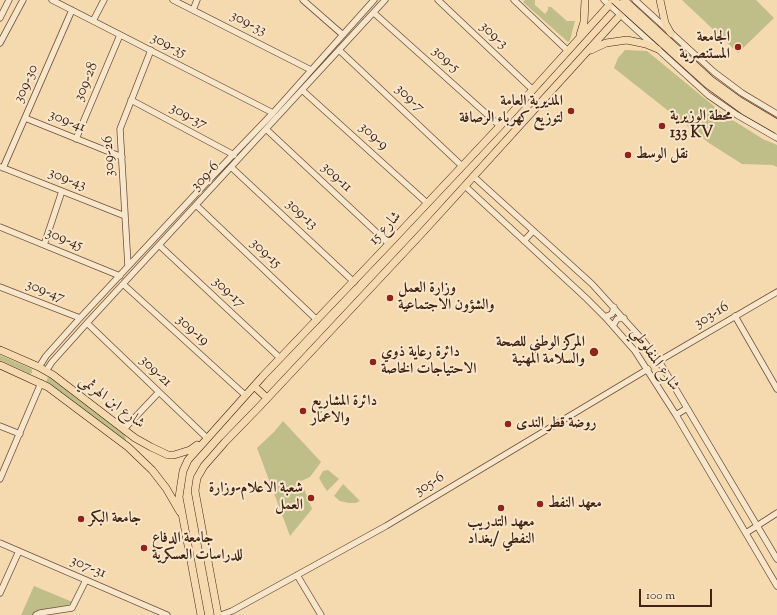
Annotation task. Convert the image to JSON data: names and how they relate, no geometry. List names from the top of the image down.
{
  "streets": {
    "main road": ["شارع 15", "شارع ابن الهرثمي"],
    "street": [
      "309-33",
      "309-3",
      "309-35",
      "309-5",
      "309-28",
      "309-30",
      "309-7",
      "309-37",
      "309-41",
      "309-9",
      "309-26",
      "309-6",
      "309-11",
      "309-43",
      "309-13",
      "309-45",
      "309-15",
      "309-47",
      "309-17",
      "303-16",
      "309-19",
      "شارع المنفلوطي",
      "309-21",
      "305-6",
      "307-31"
    ]
  },
  "crossings": [
    ["309-33", "309-6"],
    ["309-3", "شارع 15"],
    ["309-35", "309-28"],
    ["309-35", "309-30"],
    ["309-35", "309-26"],
    ["309-35", "309-6"],
    ["309-5", "309-6"],
    ["309-5", "شارع 15"],
    ["309-28", "309-41"],
    ["309-30", "309-41"],
    ["309-30", "309-43"],
    ["309-7", "309-6"],
    ["309-7", "شارع 15"],
    ["309-37", "309-26"],
    ["309-37", "309-6"],
    ["309-41", "309-26"],
    ["309-9", "309-6"],
    ["309-9", "شارع 15"],
    ["309-26", "309-6"],
    ["309-26", "309-43"],
    ["309-6", "309-11"],
    ["309-6", "309-13"],
    ["309-6", "309-45"],
    ["309-6", "309-15"],
    ["309-6", "309-47"],
    ["309-6", "309-17"],
    ["309-6", "309-19"],
    ["309-6", "309-21"],
    ["309-6", "شارع ابن الهرثمي"],
    ["309-11", "شارع 15"],
    ["309-13", "شارع 15"],
    ["شارع 15", "309-15"],
    ["شارع 15", "309-17"],
    ["شارع 15", "309-19"],
    ["شارع 15", "شارع المنفلوطي"],
    ["شارع 15", "309-21"],
    ["شارع 15", "شارع ابن الهرثمي"],
    ["شارع 15", "305-6"],
    ["303-16", "شارع المنفلوطي"],
    ["شارع المنفلوطي", "305-6"],
    ["309-21", "شارع ابن الهرثمي"]
  ],
  "places": [
    "الجامعة المستنصرية",
    "المديرية العامة لتوزيع كهرباء الرصافة",
    "محطة الوزيرية 133 KV",
    "نقل الوسط",
    "وزارة العمل والشؤون الاجتماعية",
    "المركز الوطني للصحة والسلامة المهنية",
    "دائرة رعاية ذوي الاحتياجات الخاصة",
    "دائرة المشاريع والاعمار",
    "روضة قطر الندى",
    "شعبة الاعلام-وزارة العمل",
    "معهد النفط",
    "معهد التدريب النفطي /بغداد",
    "جامعة البكر",
    "جامعة الدفاع للدراسات العسكرية"
  ],
  "scale_bar": "100 m"
}
